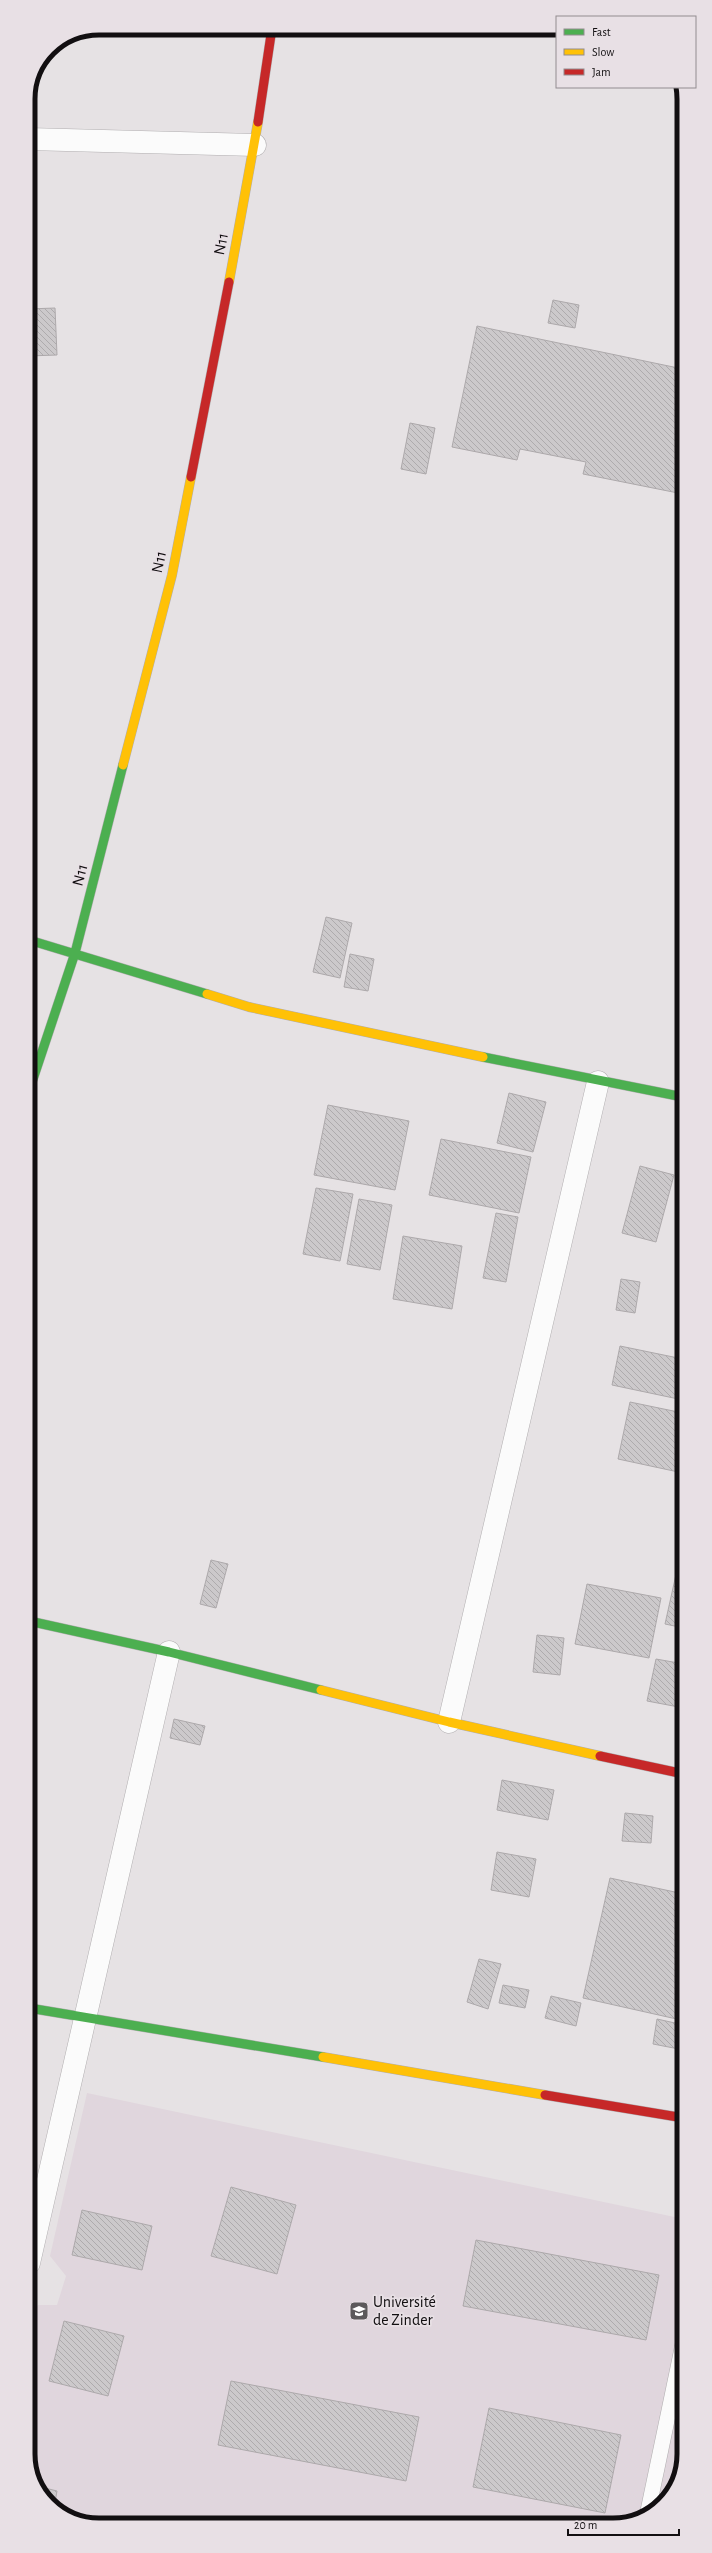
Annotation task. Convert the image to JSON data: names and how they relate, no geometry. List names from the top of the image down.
{
  "streets": {
    "street": ["N11"]
  },
  "places": {
    "school or university": ["Université de Zinder"]
  },
  "legend": ["Fast", "Slow", "Jam"],
  "scale_bar": "20 m"
}
